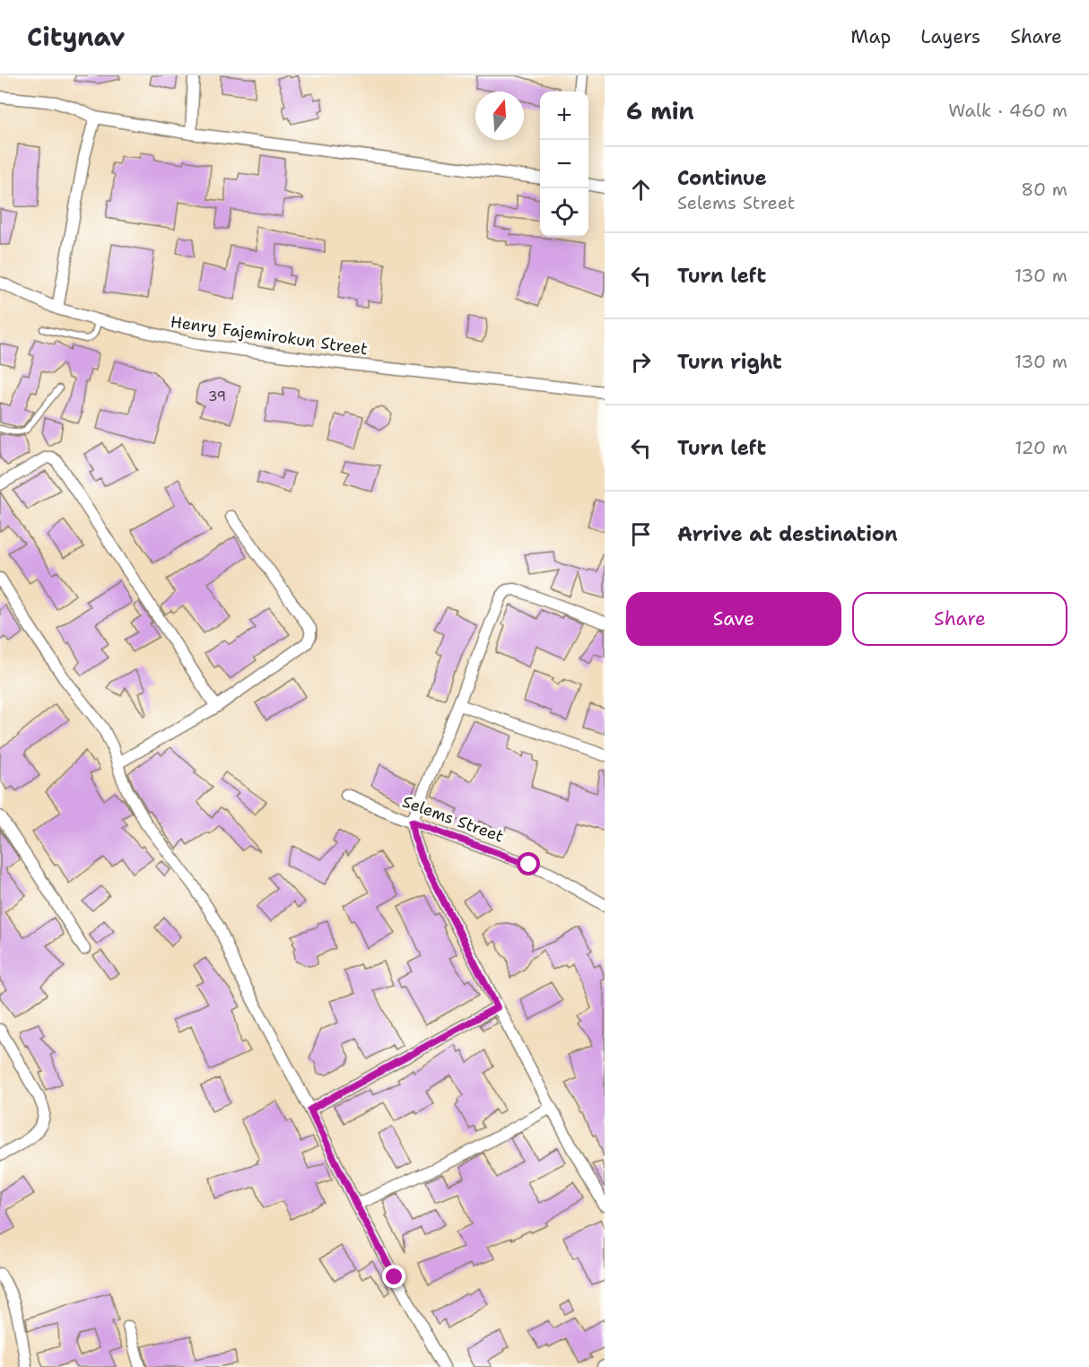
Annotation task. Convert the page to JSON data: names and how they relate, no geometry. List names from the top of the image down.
{
  "streets": {
    "street": ["Henry Fajemirokun Street", "Selems Street"]
  },
  "house_numbers": ["39"],
  "north": "top",
  "page": {
    "header": "Citynav",
    "nav": ["Map", "Layers", "Share"],
    "heading": ["6 min", "Walk · 460 m"],
    "map_buttons": ["+", "−"],
    "list": [
      ["Continue", "Selems Street", "80 m"],
      ["Turn left", "130 m"],
      ["Turn right", "130 m"],
      ["Turn left", "120 m"],
      "Arrive at destination"
    ],
    "buttons": ["Save", "Share"]
  }
}
